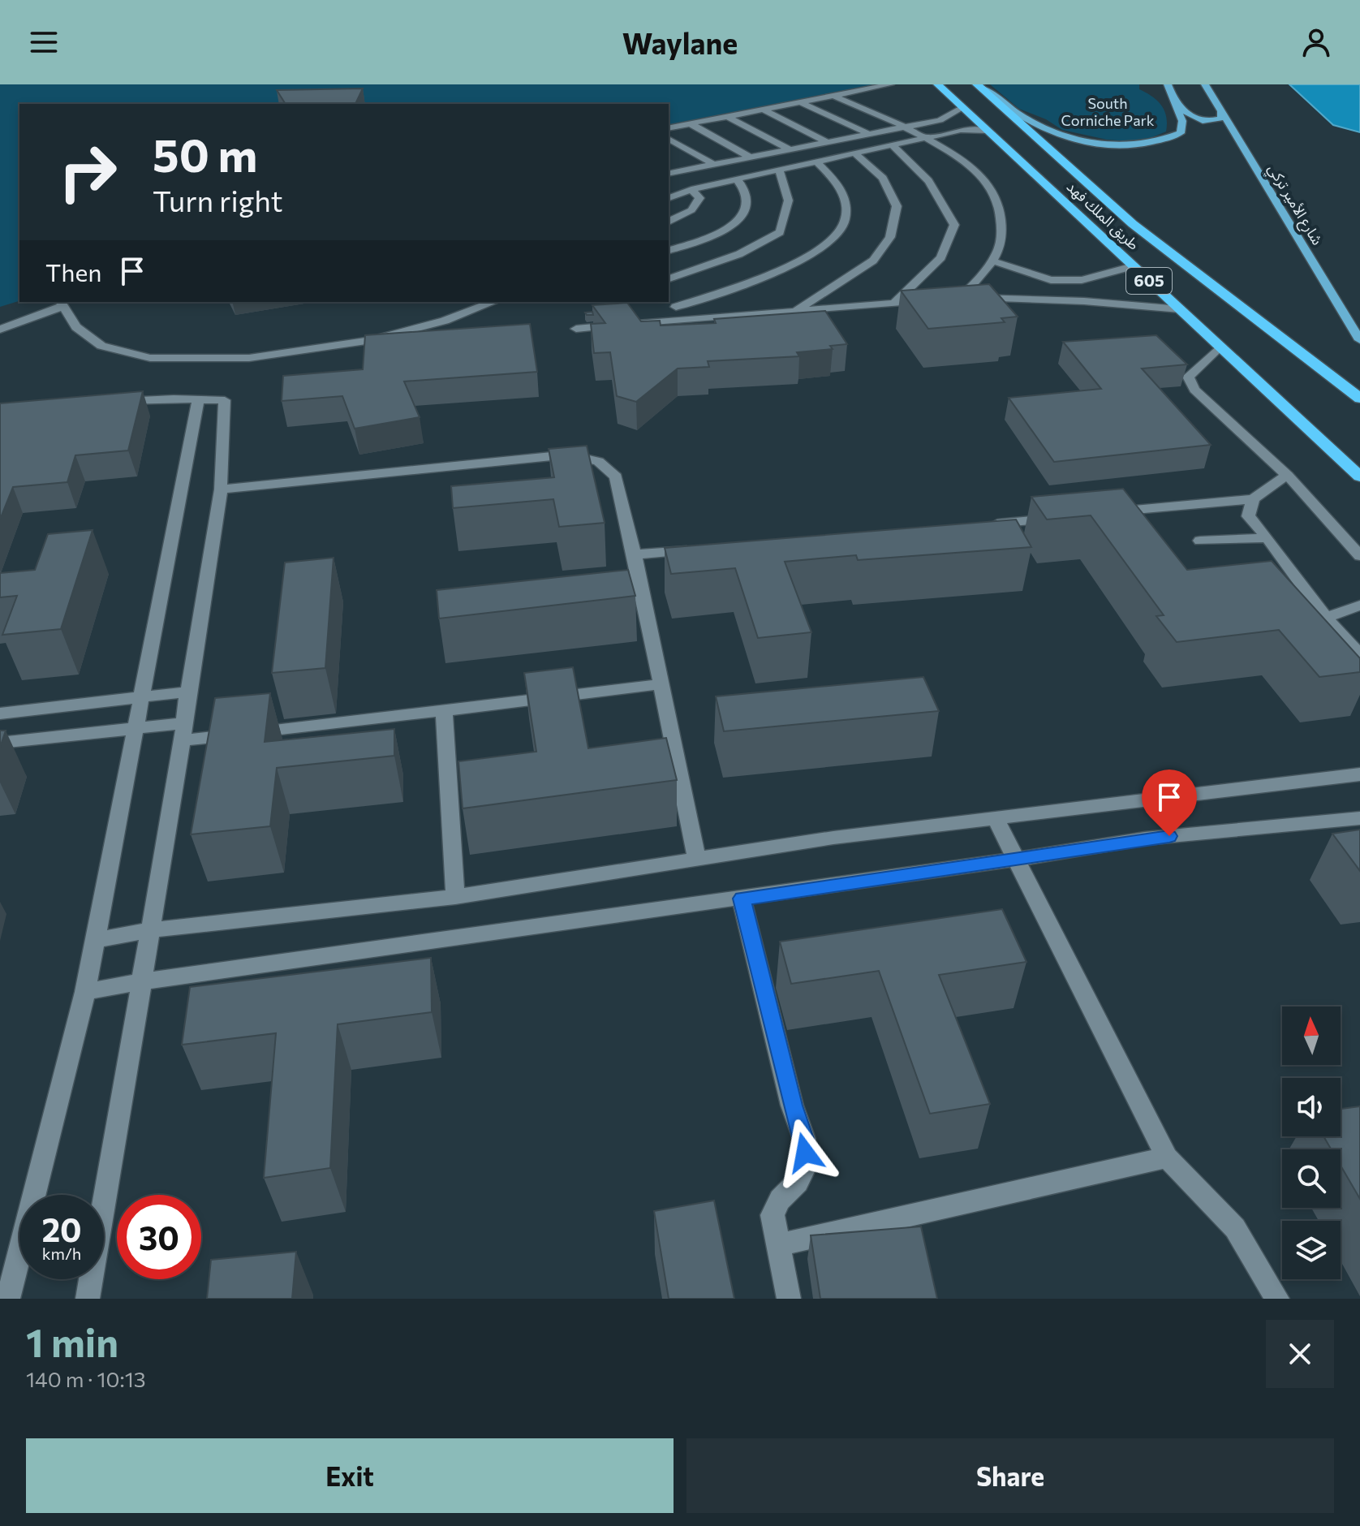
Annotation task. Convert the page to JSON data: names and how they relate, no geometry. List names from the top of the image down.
{
  "streets": {
    "highway": ["طريق الملك فهد", "605"],
    "main road": ["شارع الأمير تركي"]
  },
  "parks": ["South Corniche Park"],
  "north": "top",
  "page": {
    "header": "Waylane",
    "turn": ["50 m", "Turn right"],
    "then": "Then",
    "speed": "20 km/h",
    "limit": "30",
    "heading": ["1 min", "140 m · 10:13"],
    "buttons": ["Exit", "Share"]
  }
}
